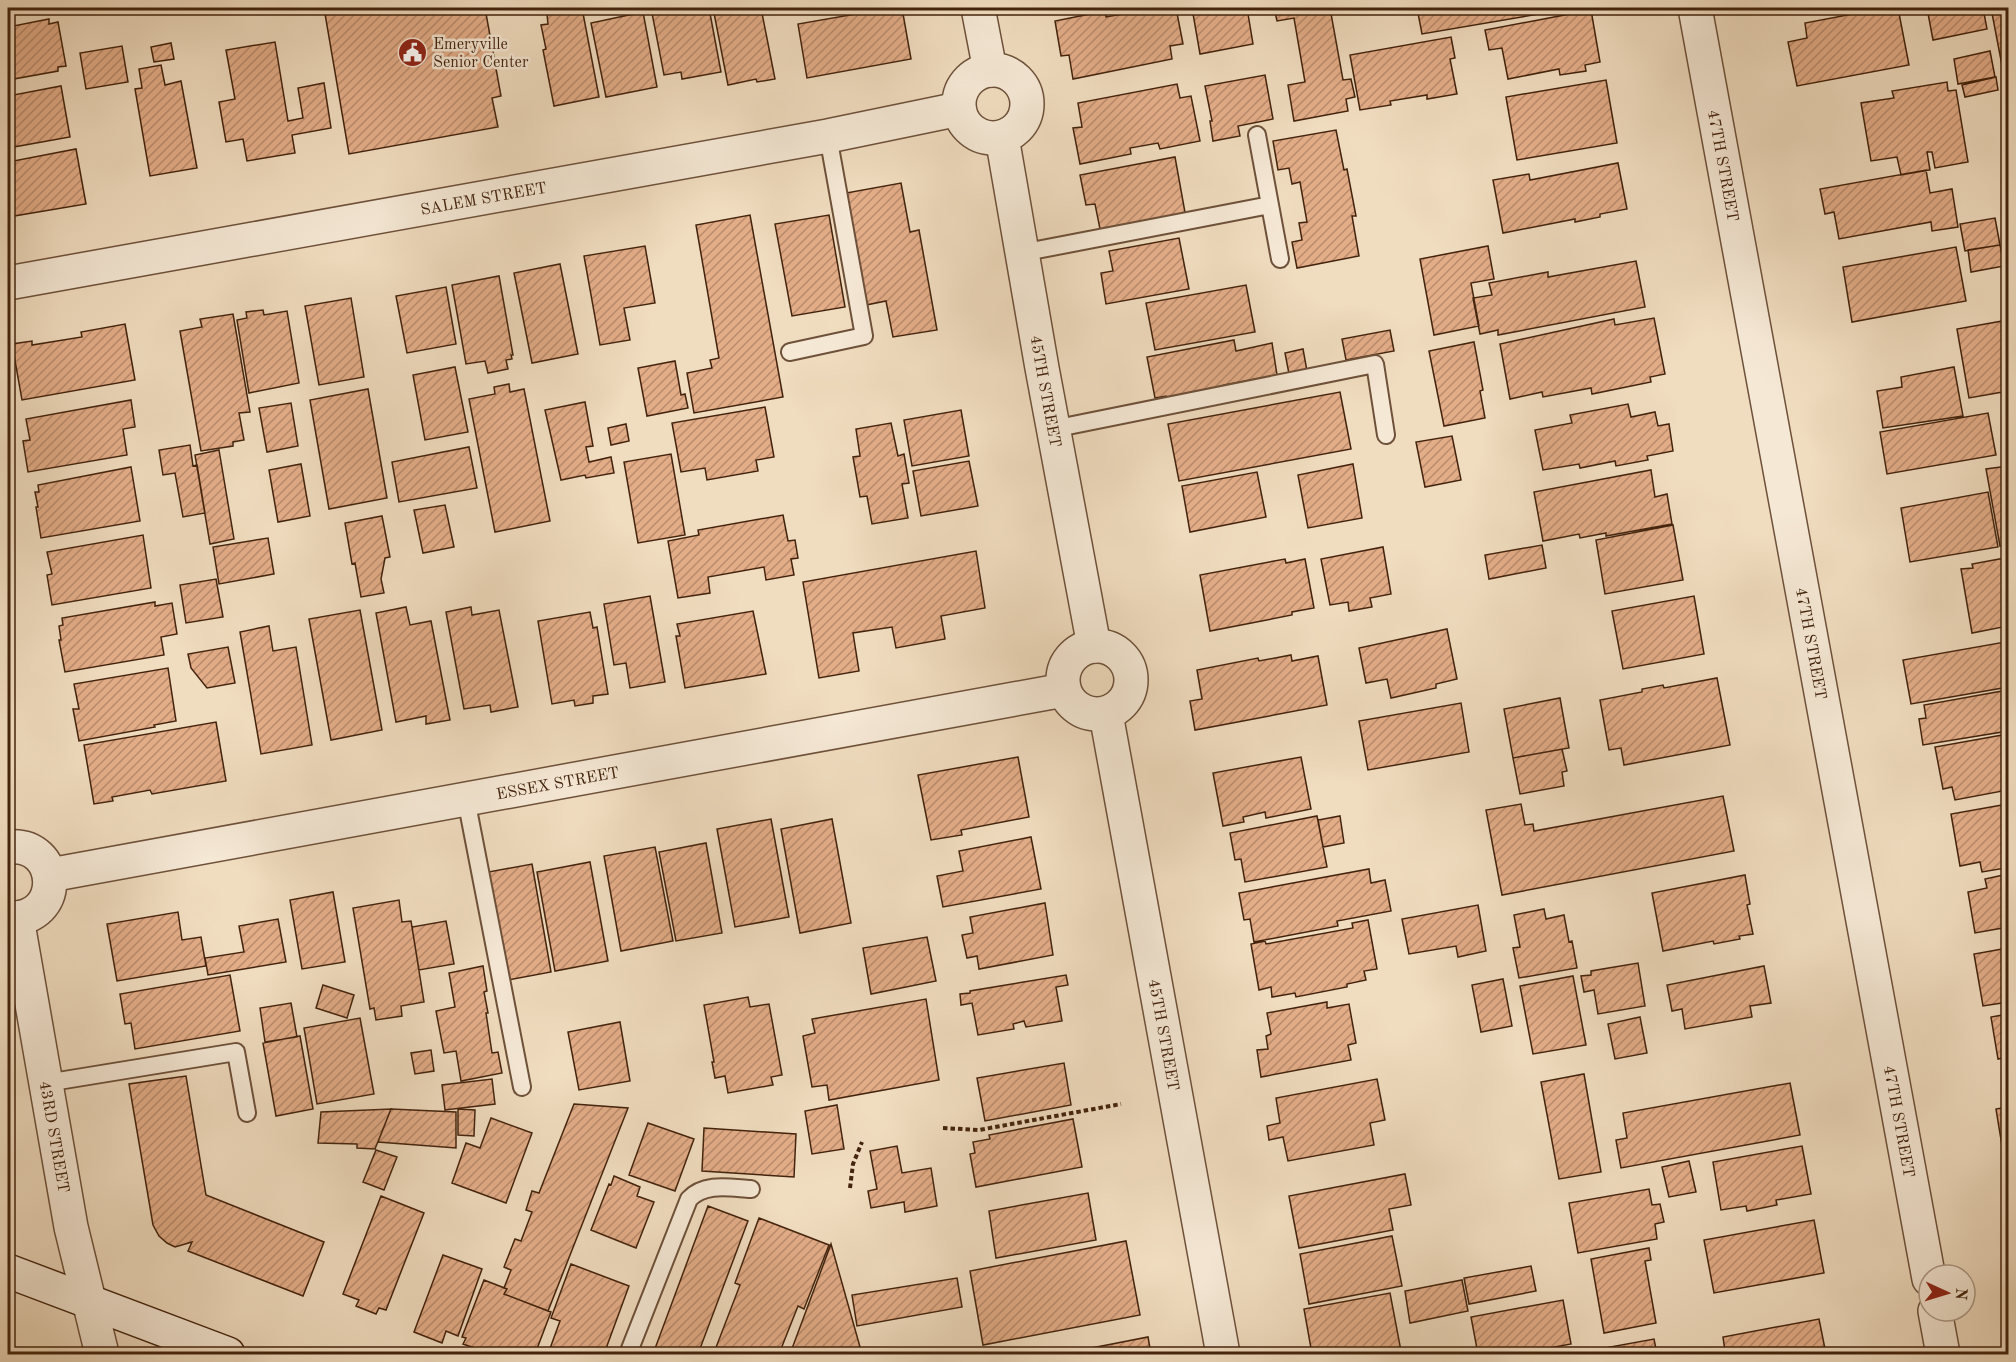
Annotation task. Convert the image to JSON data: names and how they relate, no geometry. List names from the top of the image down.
{
  "streets": {
    "street": [
      "47TH STREET",
      "SALEM STREET",
      "45TH STREET",
      "ESSEX STREET",
      "43RD STREET"
    ]
  },
  "crossings": [
    ["SALEM STREET", "45TH STREET"],
    ["45TH STREET", "ESSEX STREET"]
  ],
  "places": {
    "public building": ["Emeryville Senior Center"]
  },
  "north": "right"
}
